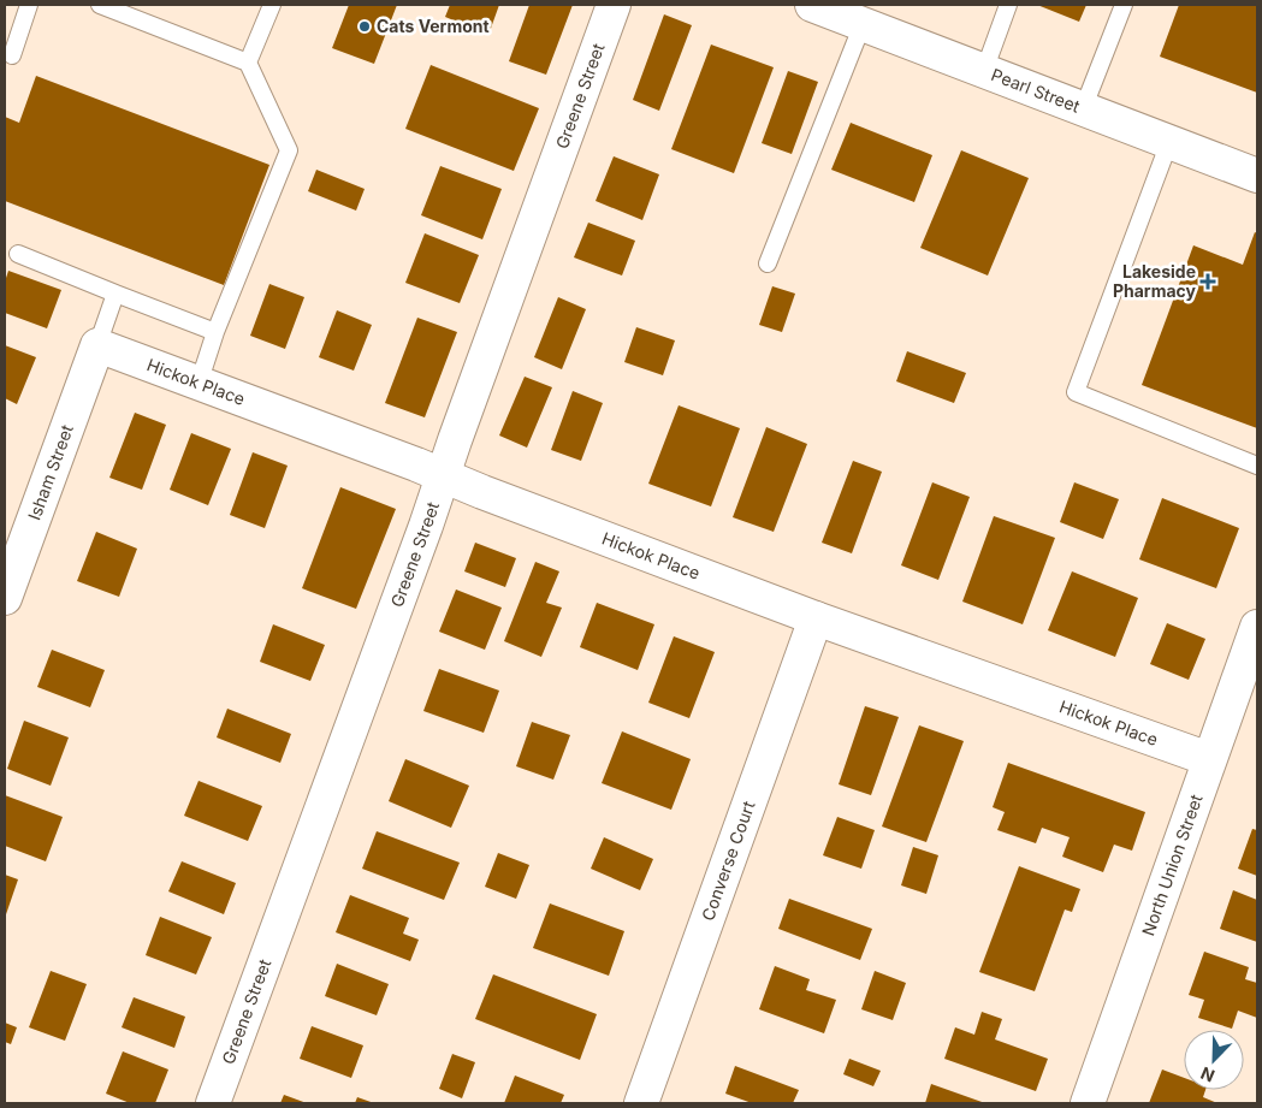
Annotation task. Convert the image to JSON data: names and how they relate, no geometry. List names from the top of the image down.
{
  "streets": {
    "street": [
      "Pearl Street",
      "Greene Street",
      "Hickok Place",
      "Isham Street",
      "Converse Court",
      "North Union Street"
    ]
  },
  "crossings": [
    ["Greene Street", "Hickok Place"],
    ["Hickok Place", "Isham Street"],
    ["Hickok Place", "Converse Court"],
    ["Hickok Place", "North Union Street"]
  ],
  "places": {
    "other": ["Cats Vermont"],
    "health": ["Lakeside Pharmacy"]
  },
  "north": "bottom left"
}
